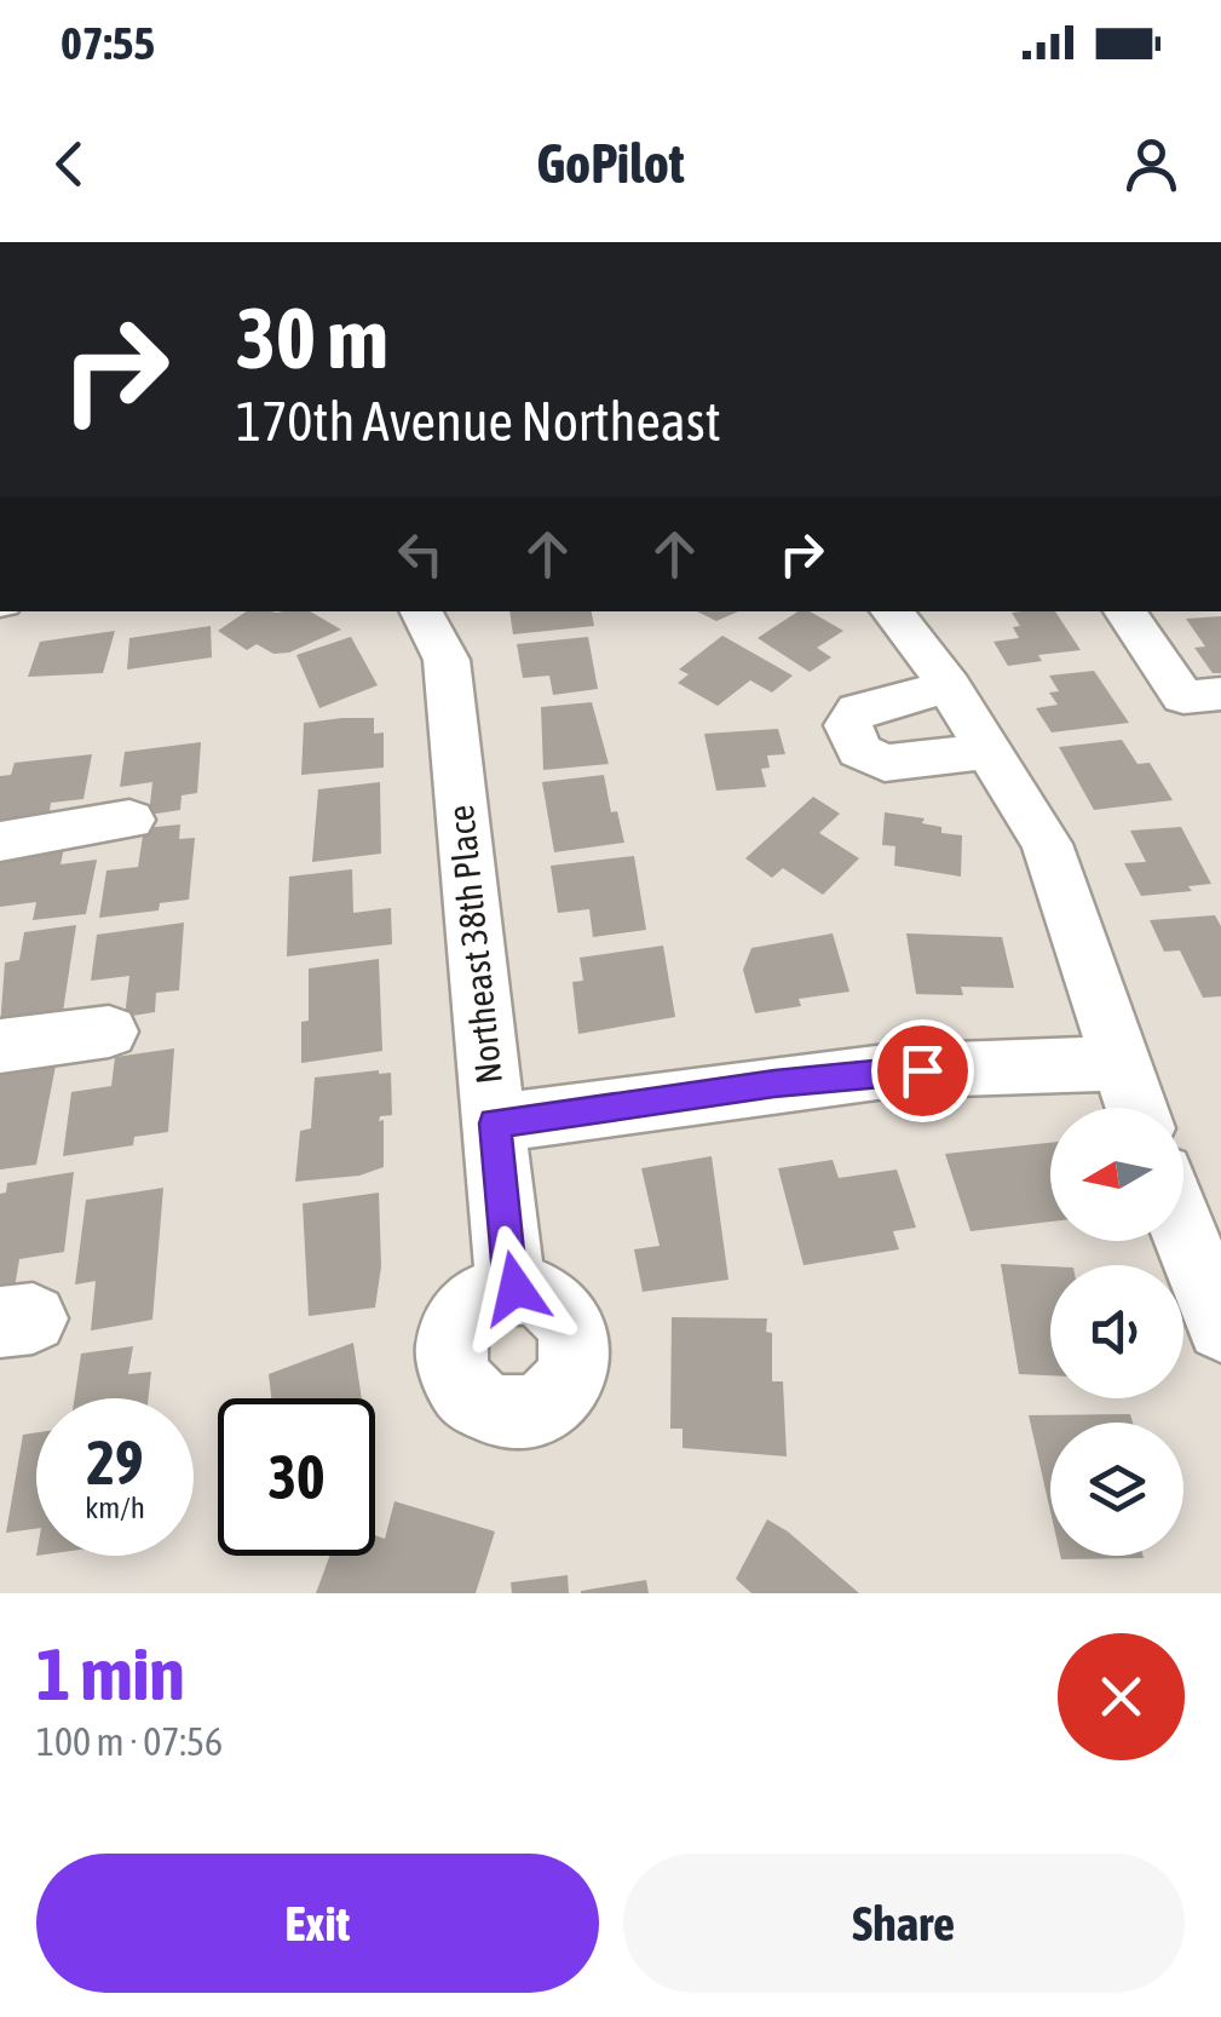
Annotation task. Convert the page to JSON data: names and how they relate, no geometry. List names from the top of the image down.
{
  "streets": {
    "street": ["Northeast 38th Place"]
  },
  "north": "left",
  "page": {
    "status": "07:55",
    "header": "GoPilot",
    "turn": ["30 m", "170th Avenue Northeast"],
    "speed": "29 km/h",
    "limit": "30",
    "heading": ["1 min", "100 m · 07:56"],
    "buttons": ["Exit", "Share"]
  }
}
